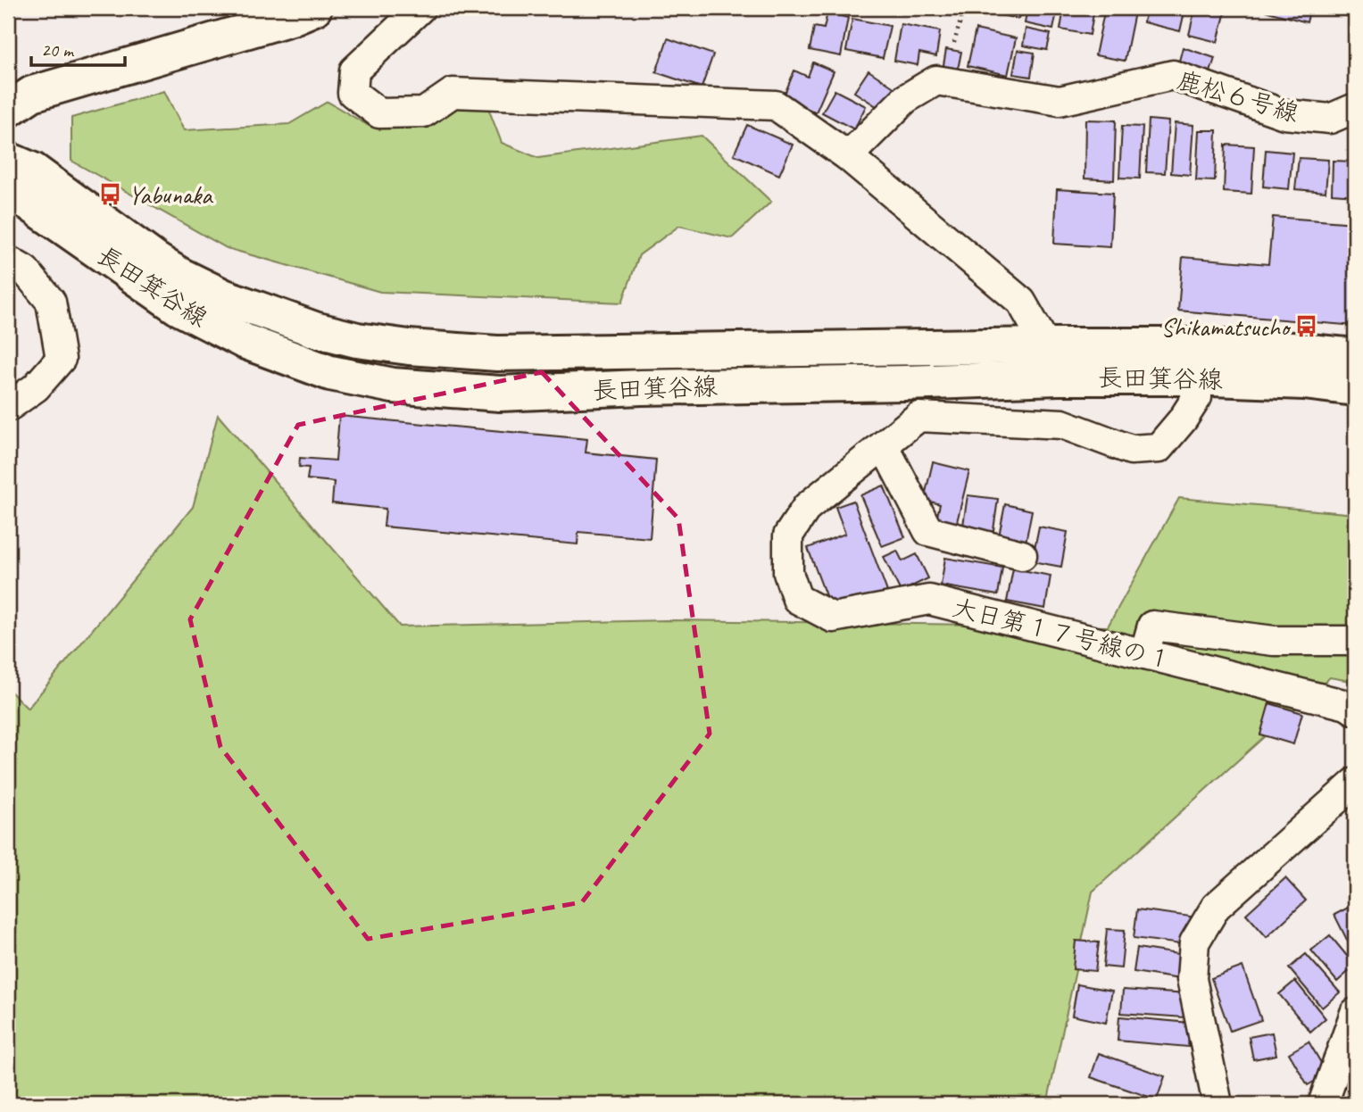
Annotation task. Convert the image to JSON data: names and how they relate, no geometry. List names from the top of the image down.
{
  "streets": {
    "street": ["鹿松６号線", "長田箕谷線", "大日第１７号線の１"]
  },
  "places": {
    "bus stop": ["Yabunaka", "Shikamatsucho"]
  },
  "scale_bar": "20 m"
}
